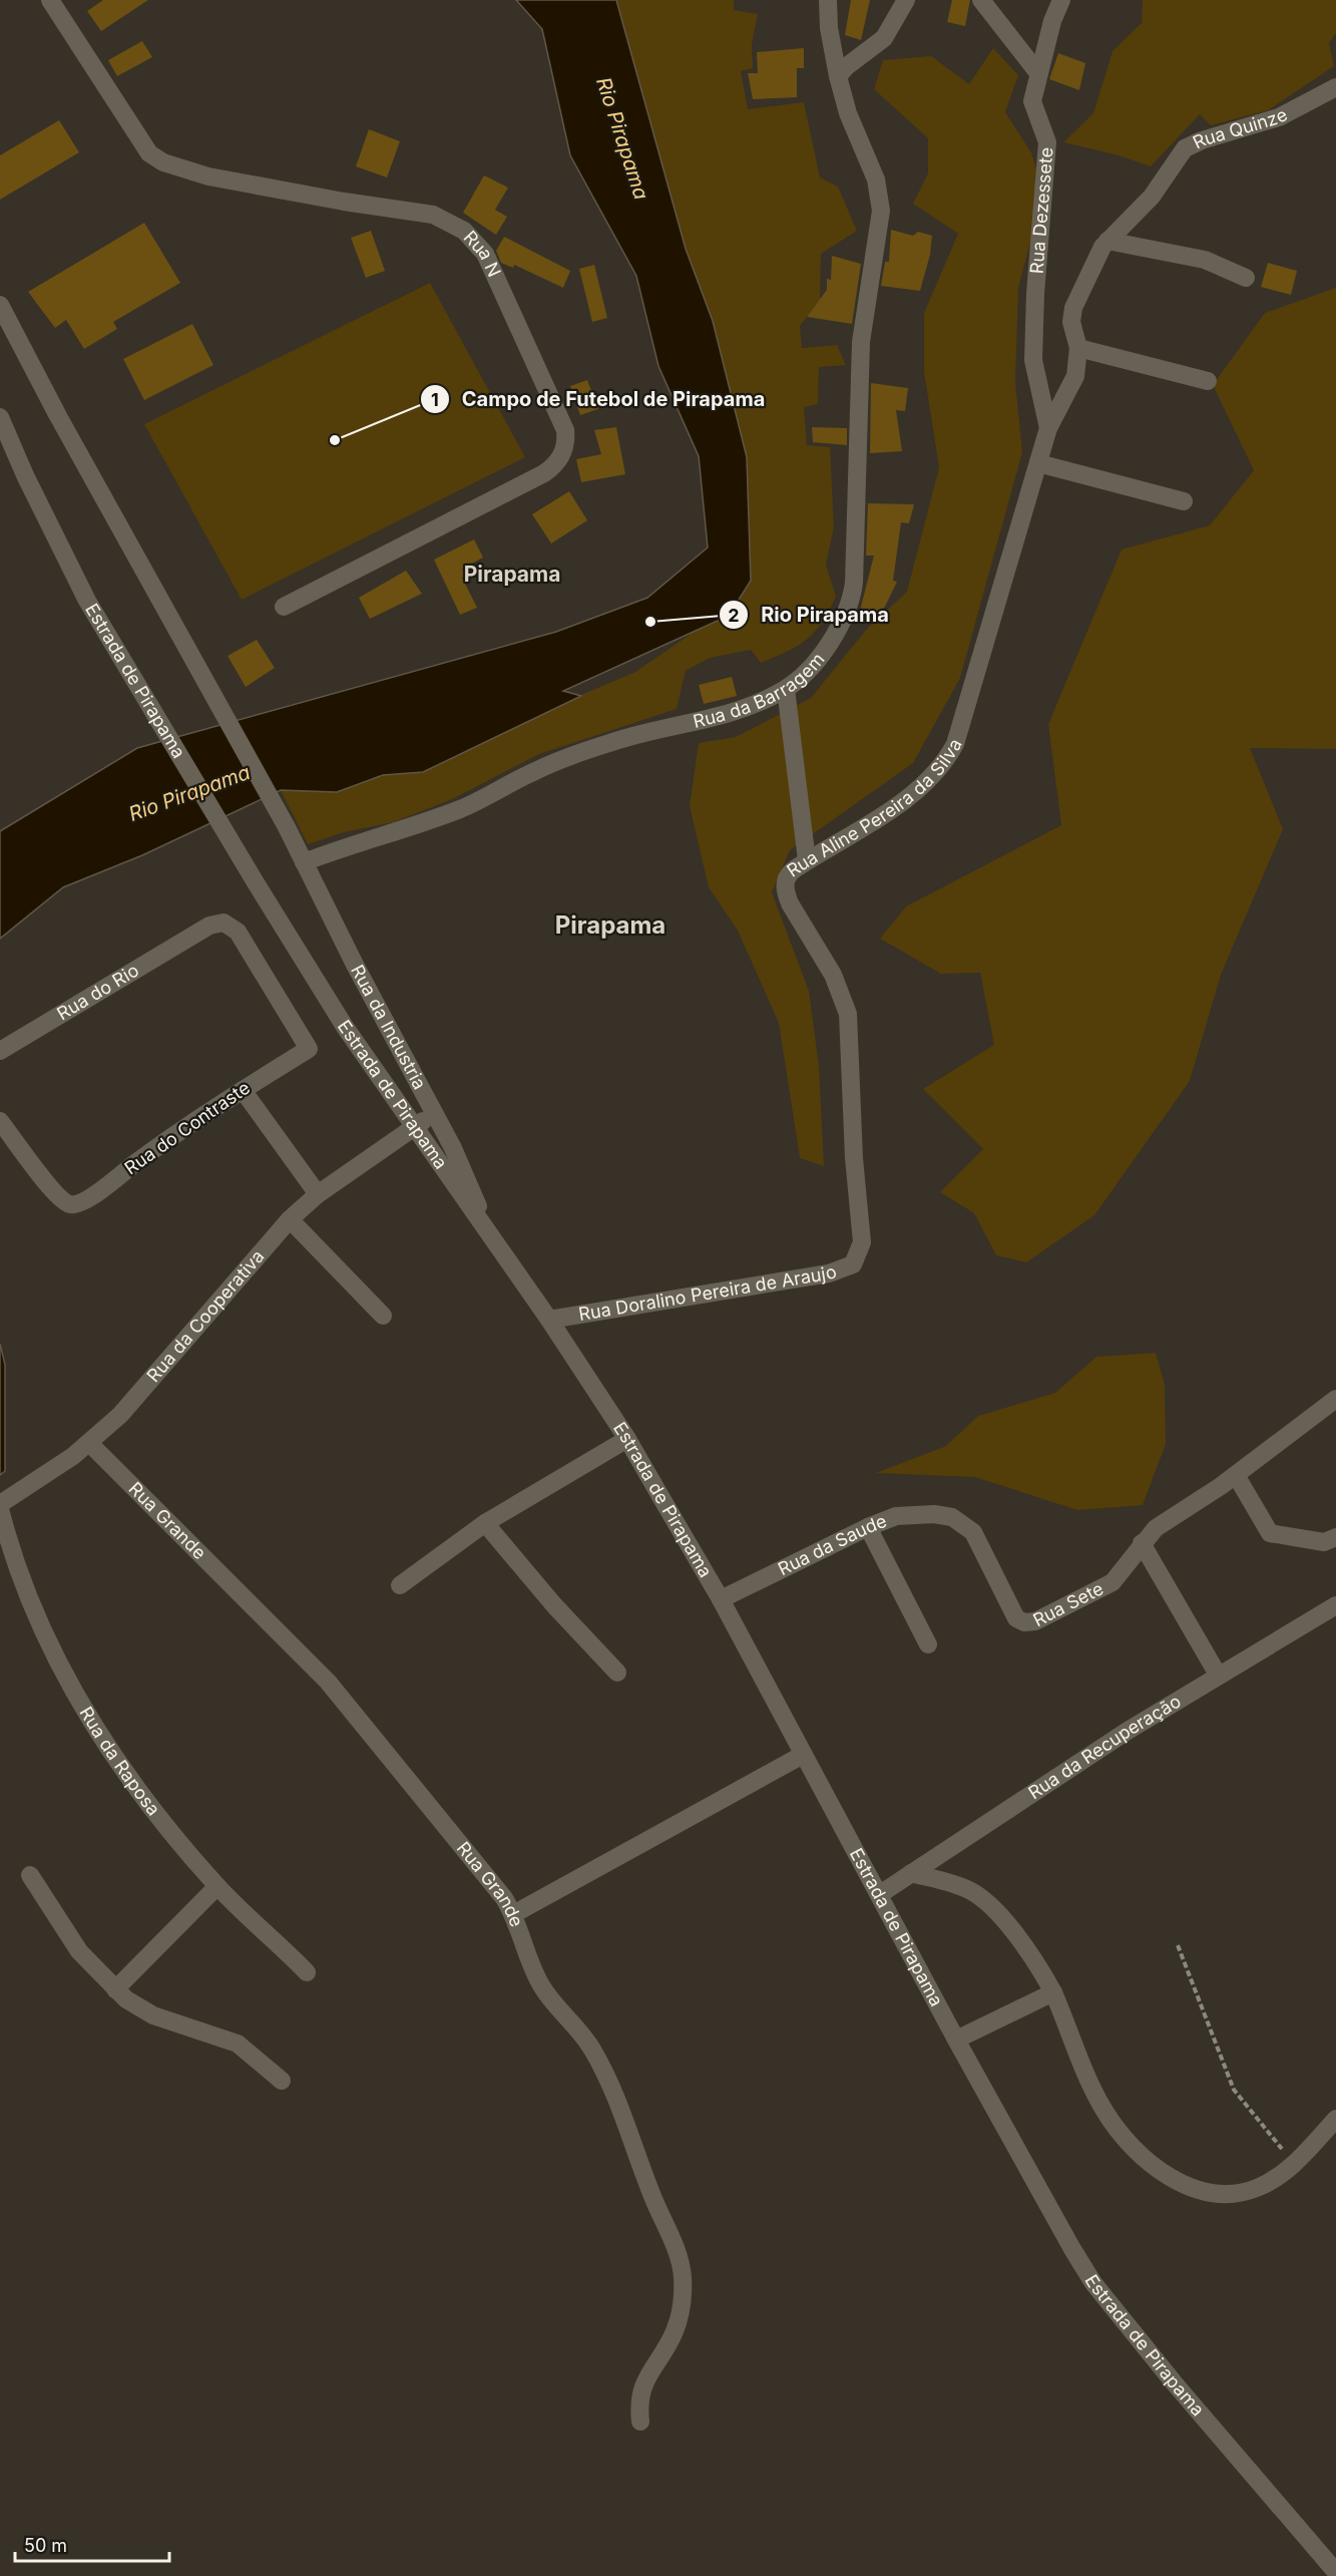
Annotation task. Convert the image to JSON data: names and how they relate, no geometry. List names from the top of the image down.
{
  "streets": {
    "street": [
      "Rua Quinze",
      "Rua Dezessete",
      "Rua N",
      "Estrada de Pirapama",
      "Rua da Barragem",
      "Rua Aline Pereira da Silva",
      "Rua do Rio",
      "Rua da Industria",
      "Rua do Contraste",
      "Rua Doralino Pereira de Araujo",
      "Rua da Cooperativa",
      "Rua Grande",
      "Rua da Saude",
      "Rua Sete",
      "Rua da Recuperação",
      "Rua da Raposa"
    ]
  },
  "crossings": [
    ["Rua Quinze", "Rua Aline Pereira da Silva"],
    ["Rua Dezessete", "Rua Aline Pereira da Silva"],
    ["Estrada de Pirapama", "Rua da Industria"],
    ["Estrada de Pirapama", "Rua Doralino Pereira de Araujo"],
    ["Estrada de Pirapama", "Rua da Cooperativa"],
    ["Estrada de Pirapama", "Rua da Saude"],
    ["Estrada de Pirapama", "Rua da Recuperação"],
    ["Rua da Barragem", "Rua da Industria"],
    ["Rua Aline Pereira da Silva", "Rua Doralino Pereira de Araujo"],
    ["Rua do Rio", "Rua do Contraste"],
    ["Rua da Industria", "Rua da Cooperativa"],
    ["Rua da Cooperativa", "Rua Grande"],
    ["Rua da Cooperativa", "Rua da Raposa"],
    ["Rua da Saude", "Rua Sete"]
  ],
  "districts": ["Pirapama", "Pirapama"],
  "water": ["Rio Pirapama"],
  "places": ["Campo de Futebol de Pirapama", "Rio Pirapama"],
  "scale_bar": "50 m"
}
